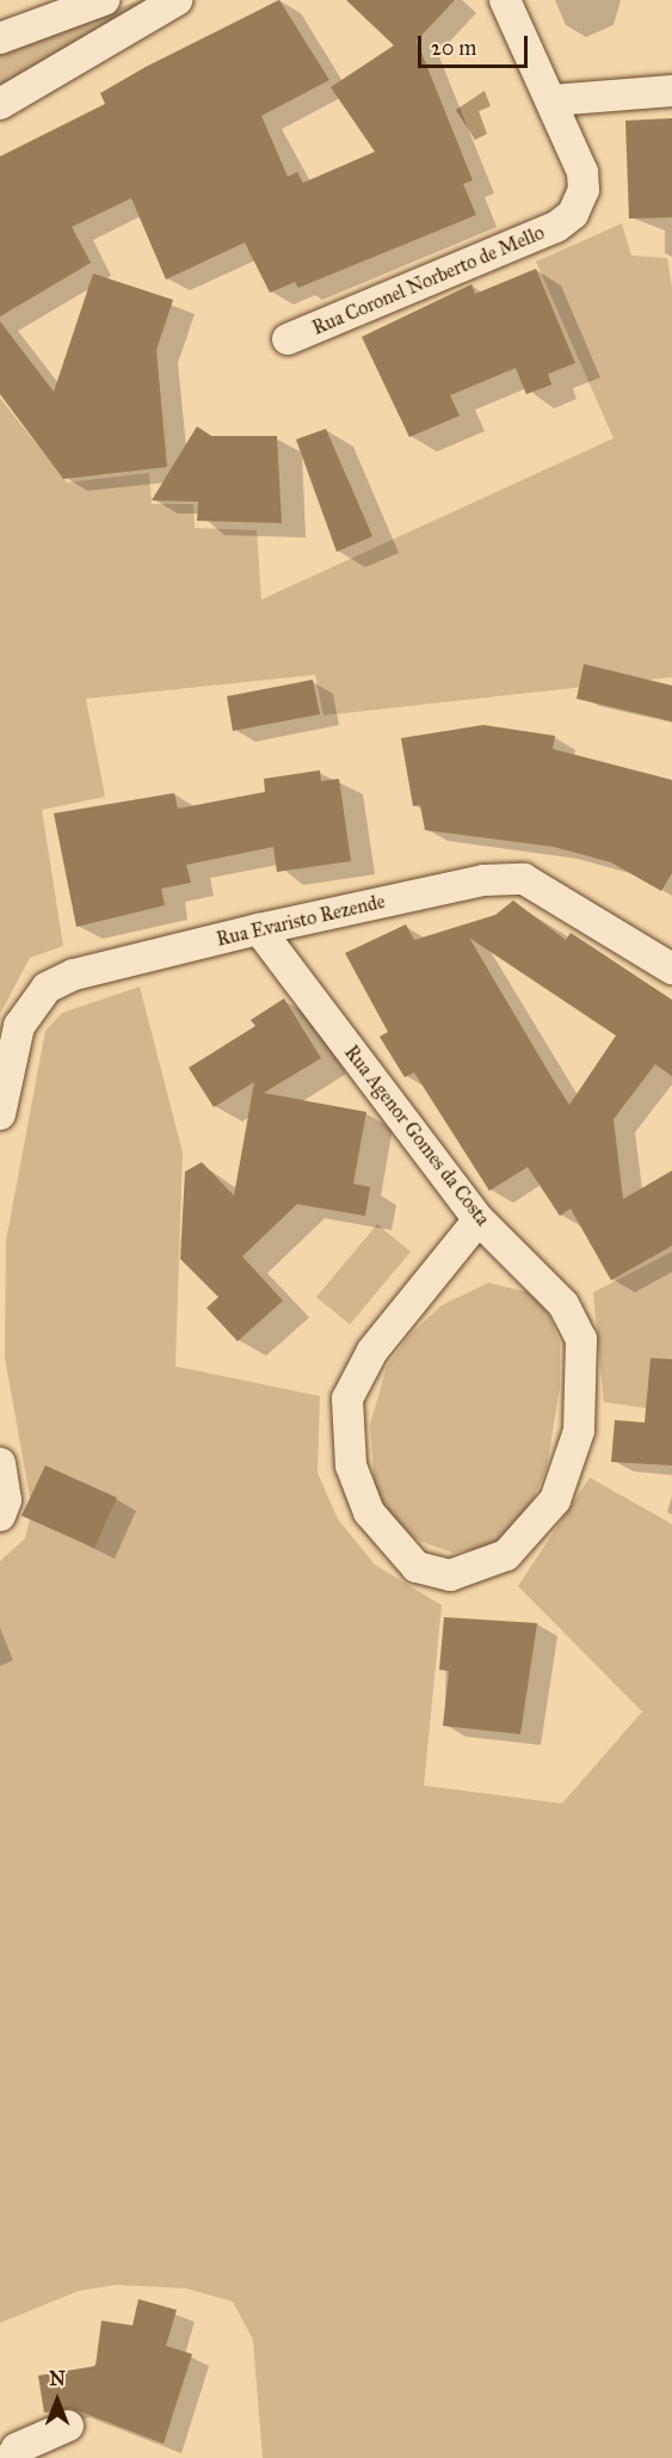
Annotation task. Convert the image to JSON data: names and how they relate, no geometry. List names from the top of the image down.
{
  "streets": {
    "street": ["Rua Coronel Norberto de Mello", "Rua Evaristo Rezende", "Rua Agenor Gomes da Costa"]
  },
  "crossings": [
    ["Rua Evaristo Rezende", "Rua Agenor Gomes da Costa"]
  ],
  "scale_bar": "20 m",
  "north": "top"
}
